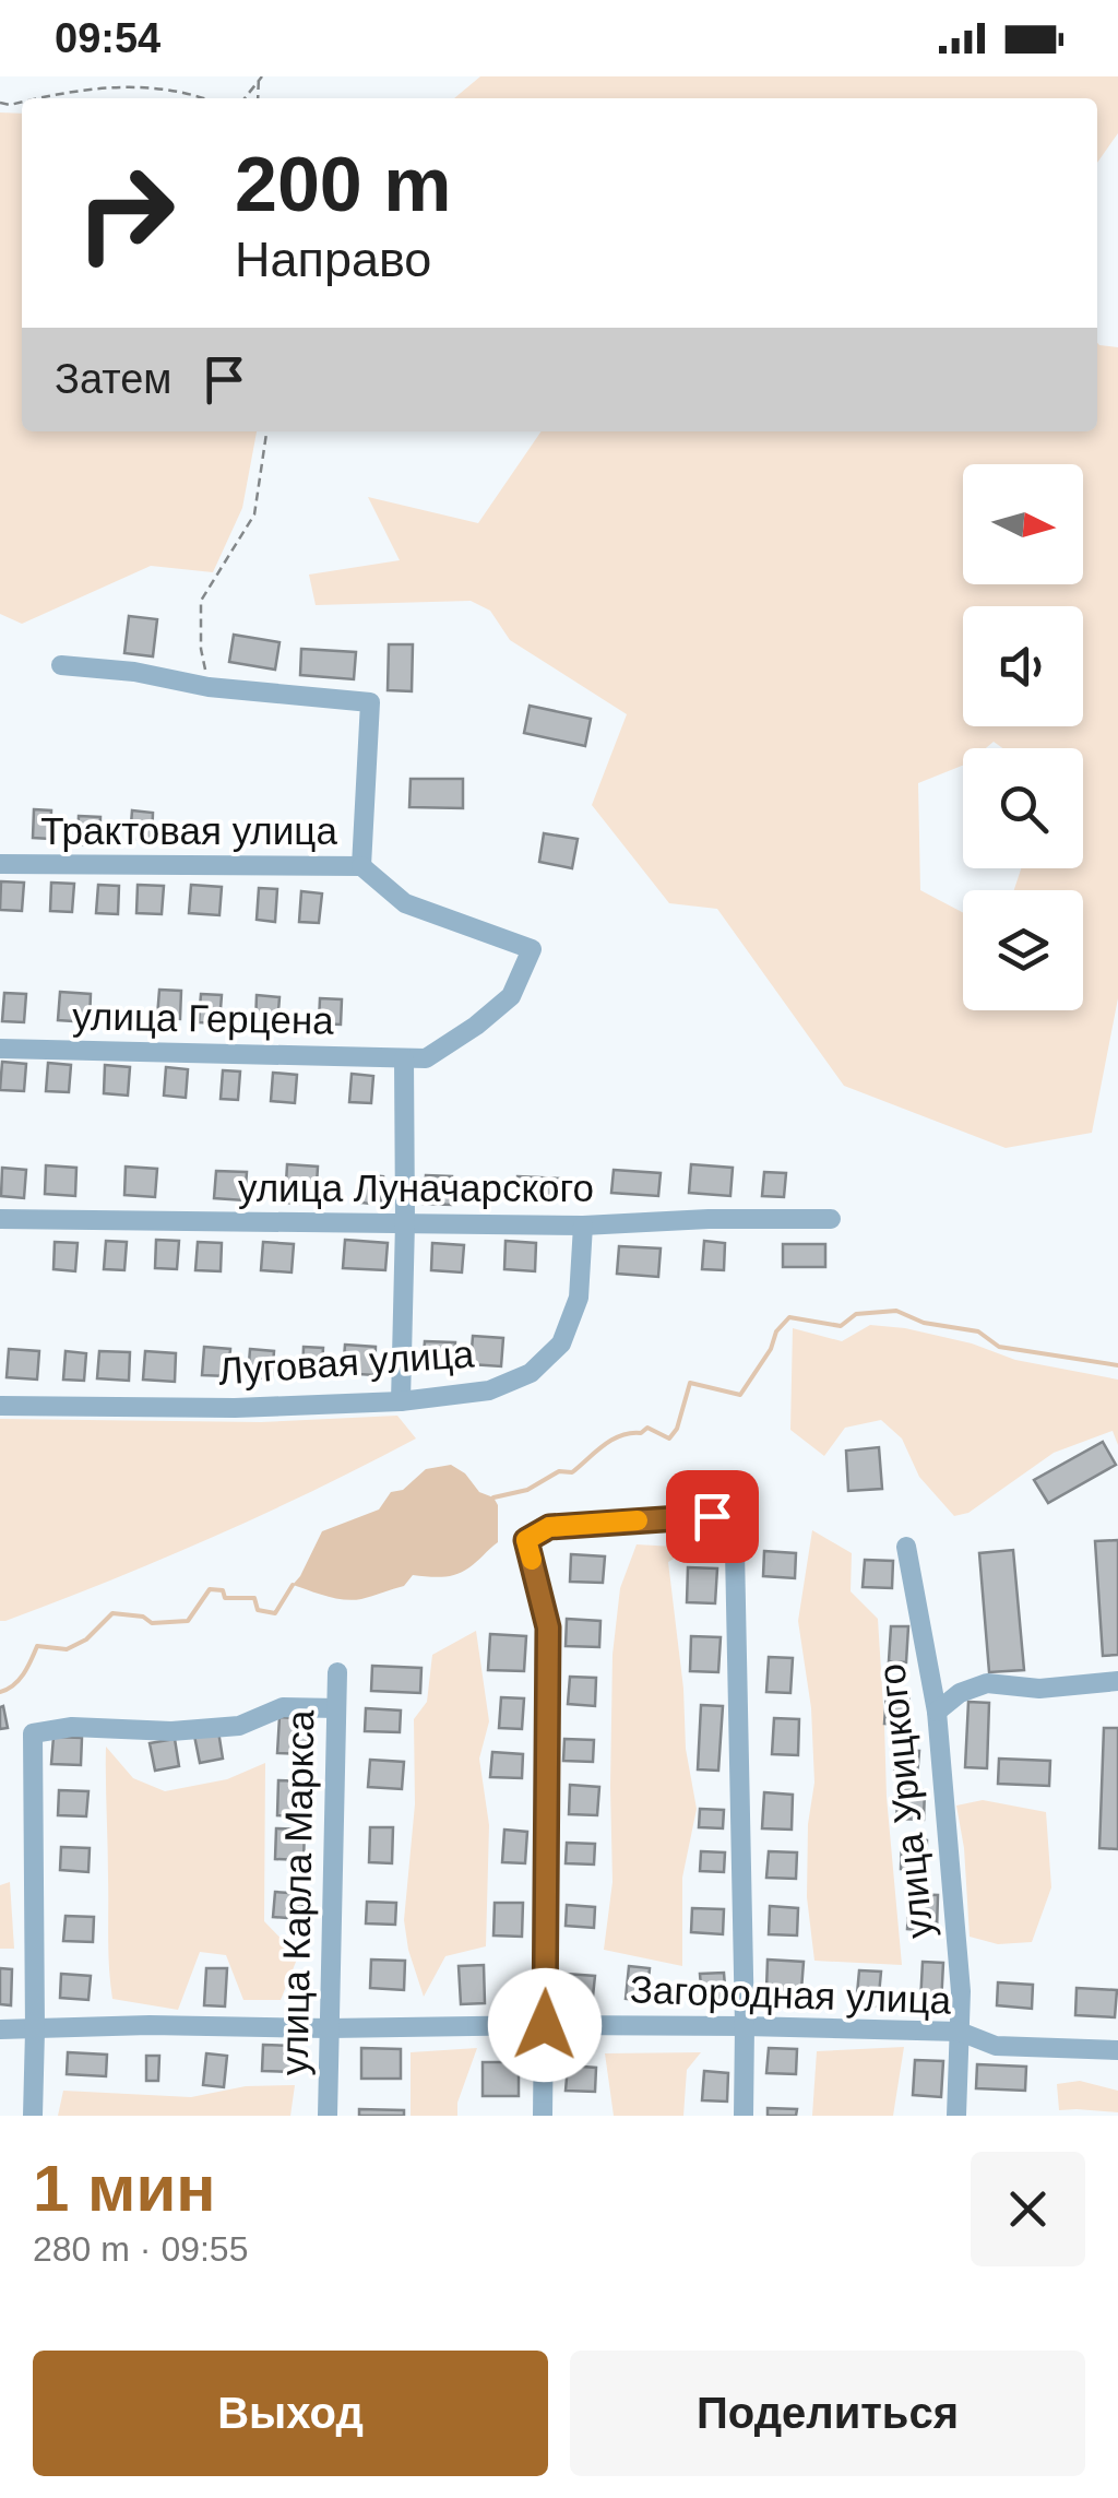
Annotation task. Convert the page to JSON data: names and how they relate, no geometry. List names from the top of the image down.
{
  "streets": {
    "street": [
      "Трактовая улица",
      "улица Герцена",
      "улица Луначарского",
      "Луговая улица",
      "улица Урицкого",
      "улица Карла Маркса",
      "Загородная улица"
    ]
  },
  "crossings": [
    ["улица Луначарского", "Луговая улица"],
    ["улица Урицкого", "Загородная улица"],
    ["улица Карла Маркса", "Загородная улица"]
  ],
  "north": "right",
  "page": {
    "status": "09:54",
    "turn": ["200 m", "Направо"],
    "then": "Затем",
    "heading": ["1 мин", "280 m · 09:55"],
    "buttons": ["Выход", "Поделиться"]
  }
}
